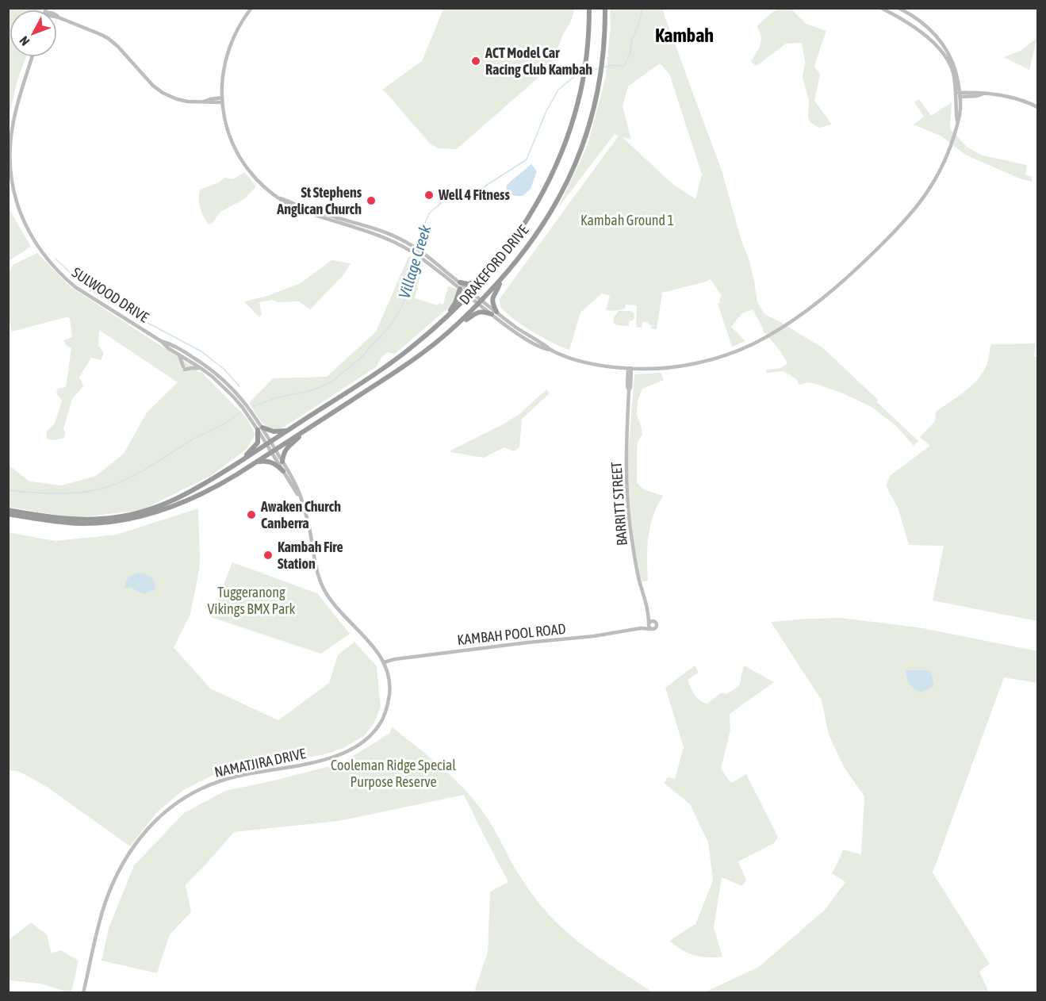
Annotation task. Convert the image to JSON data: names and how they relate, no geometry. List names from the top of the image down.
{
  "streets": {
    "highway": ["DRAKEFORD DRIVE"],
    "street": [
      "SULWOOD DRIVE",
      "BARRITT STREET",
      "KAMBAH POOL ROAD",
      "NAMATJIRA DRIVE"
    ]
  },
  "crossings": [
    ["DRAKEFORD DRIVE", "SULWOOD DRIVE"],
    ["SULWOOD DRIVE", "KAMBAH POOL ROAD"],
    ["SULWOOD DRIVE", "NAMATJIRA DRIVE"],
    ["BARRITT STREET", "KAMBAH POOL ROAD"],
    ["KAMBAH POOL ROAD", "NAMATJIRA DRIVE"]
  ],
  "districts": ["Kambah"],
  "water": ["Village Creek"],
  "parks": ["Kambah Ground 1", "Tuggeranong Vikings BMX Park", "Cooleman Ridge Special Purpose Reserve"],
  "places": [
    "ACT Model Car Racing Club Kambah",
    "Well 4 Fitness",
    "St Stephens Anglican Church",
    "Awaken Church Canberra",
    "Kambah Fire Station"
  ],
  "north": "bottom left"
}
